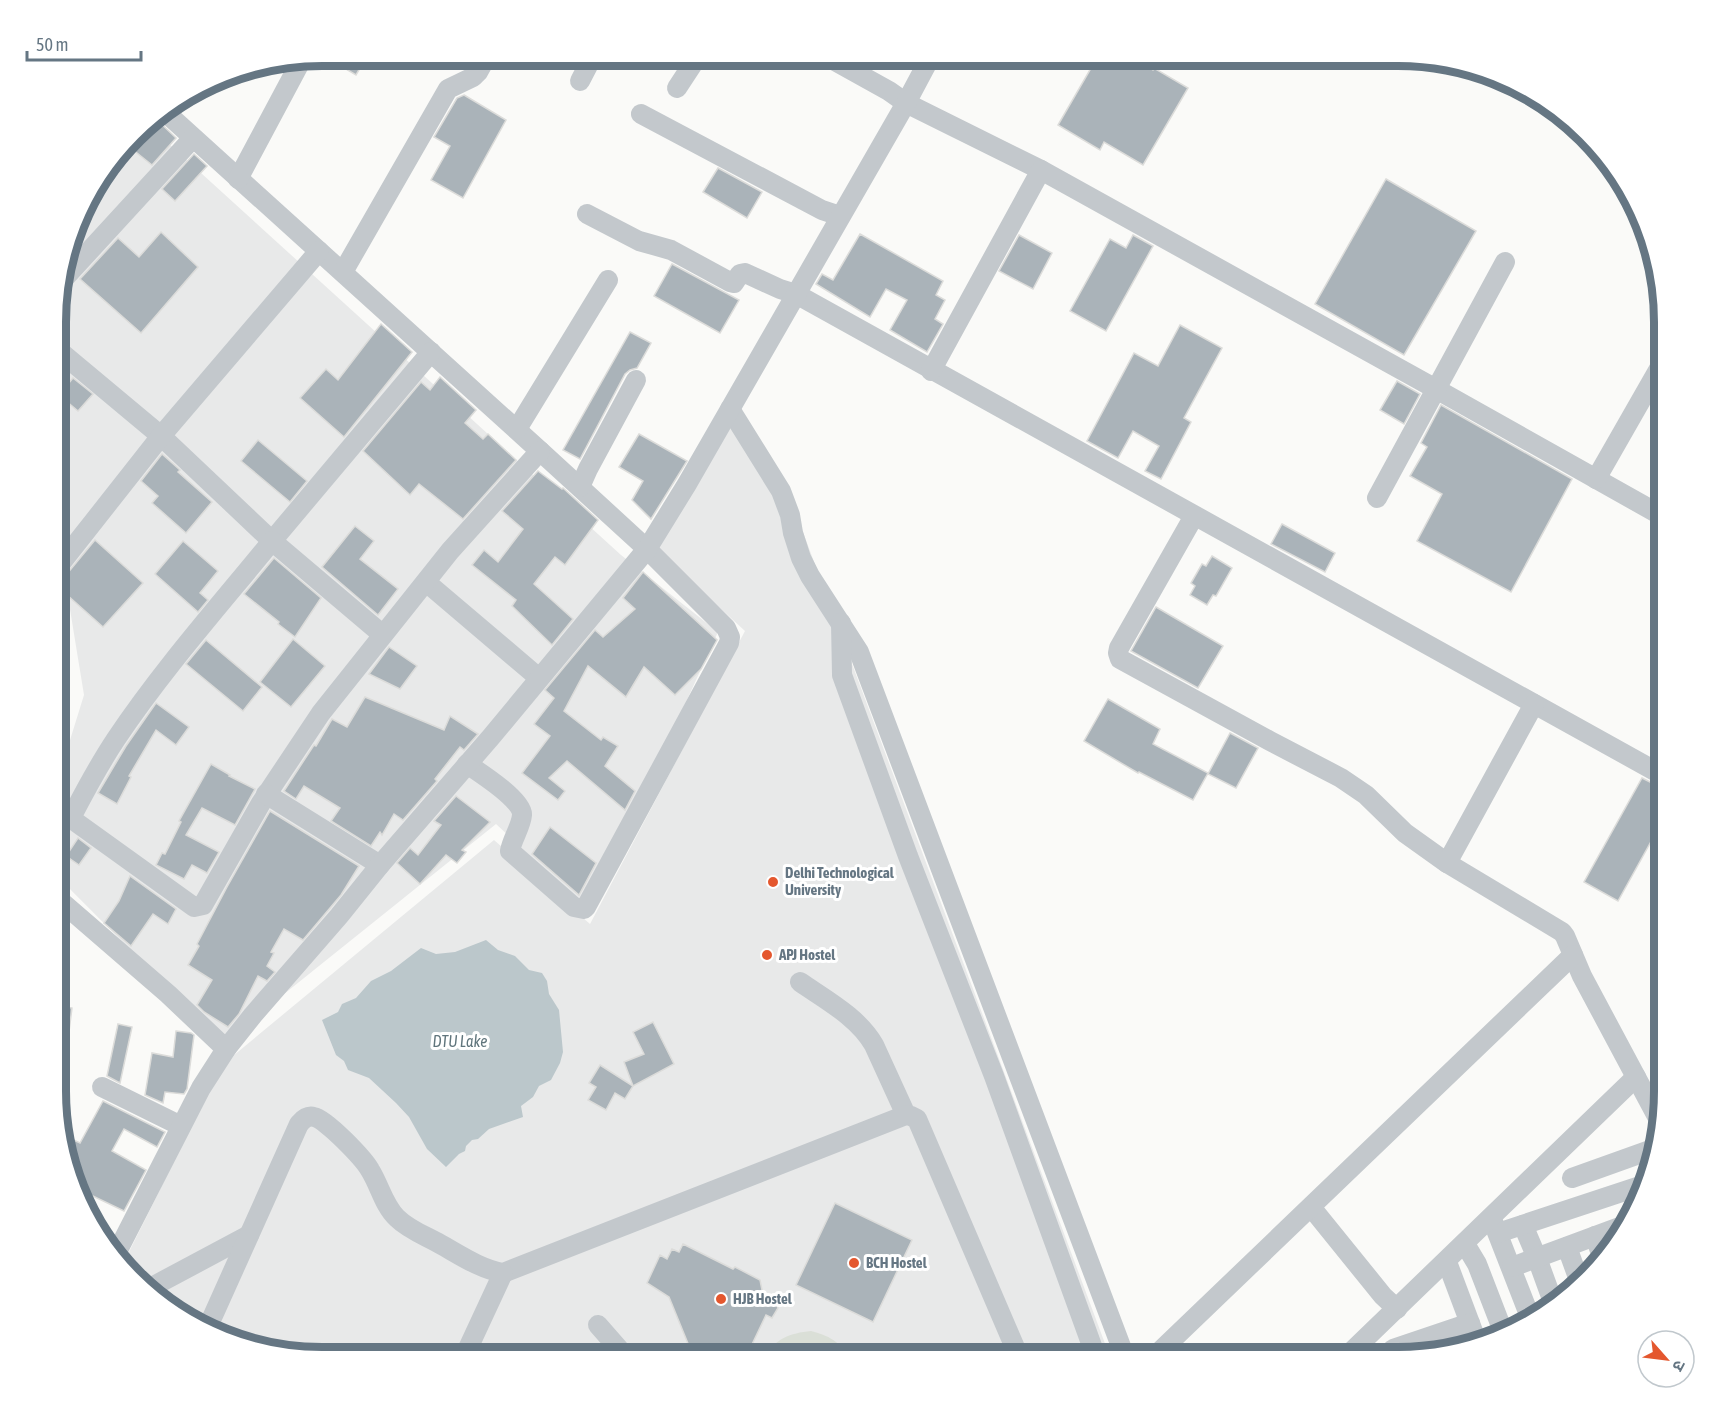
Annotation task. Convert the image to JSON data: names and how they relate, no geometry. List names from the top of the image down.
{
  "water": ["DTU Lake"],
  "places": [
    "Delhi Technological University",
    "APJ Hostel",
    "BCH Hostel",
    "HJB Hostel"
  ],
  "scale_bar": "50 m",
  "north": "bottom right"
}
